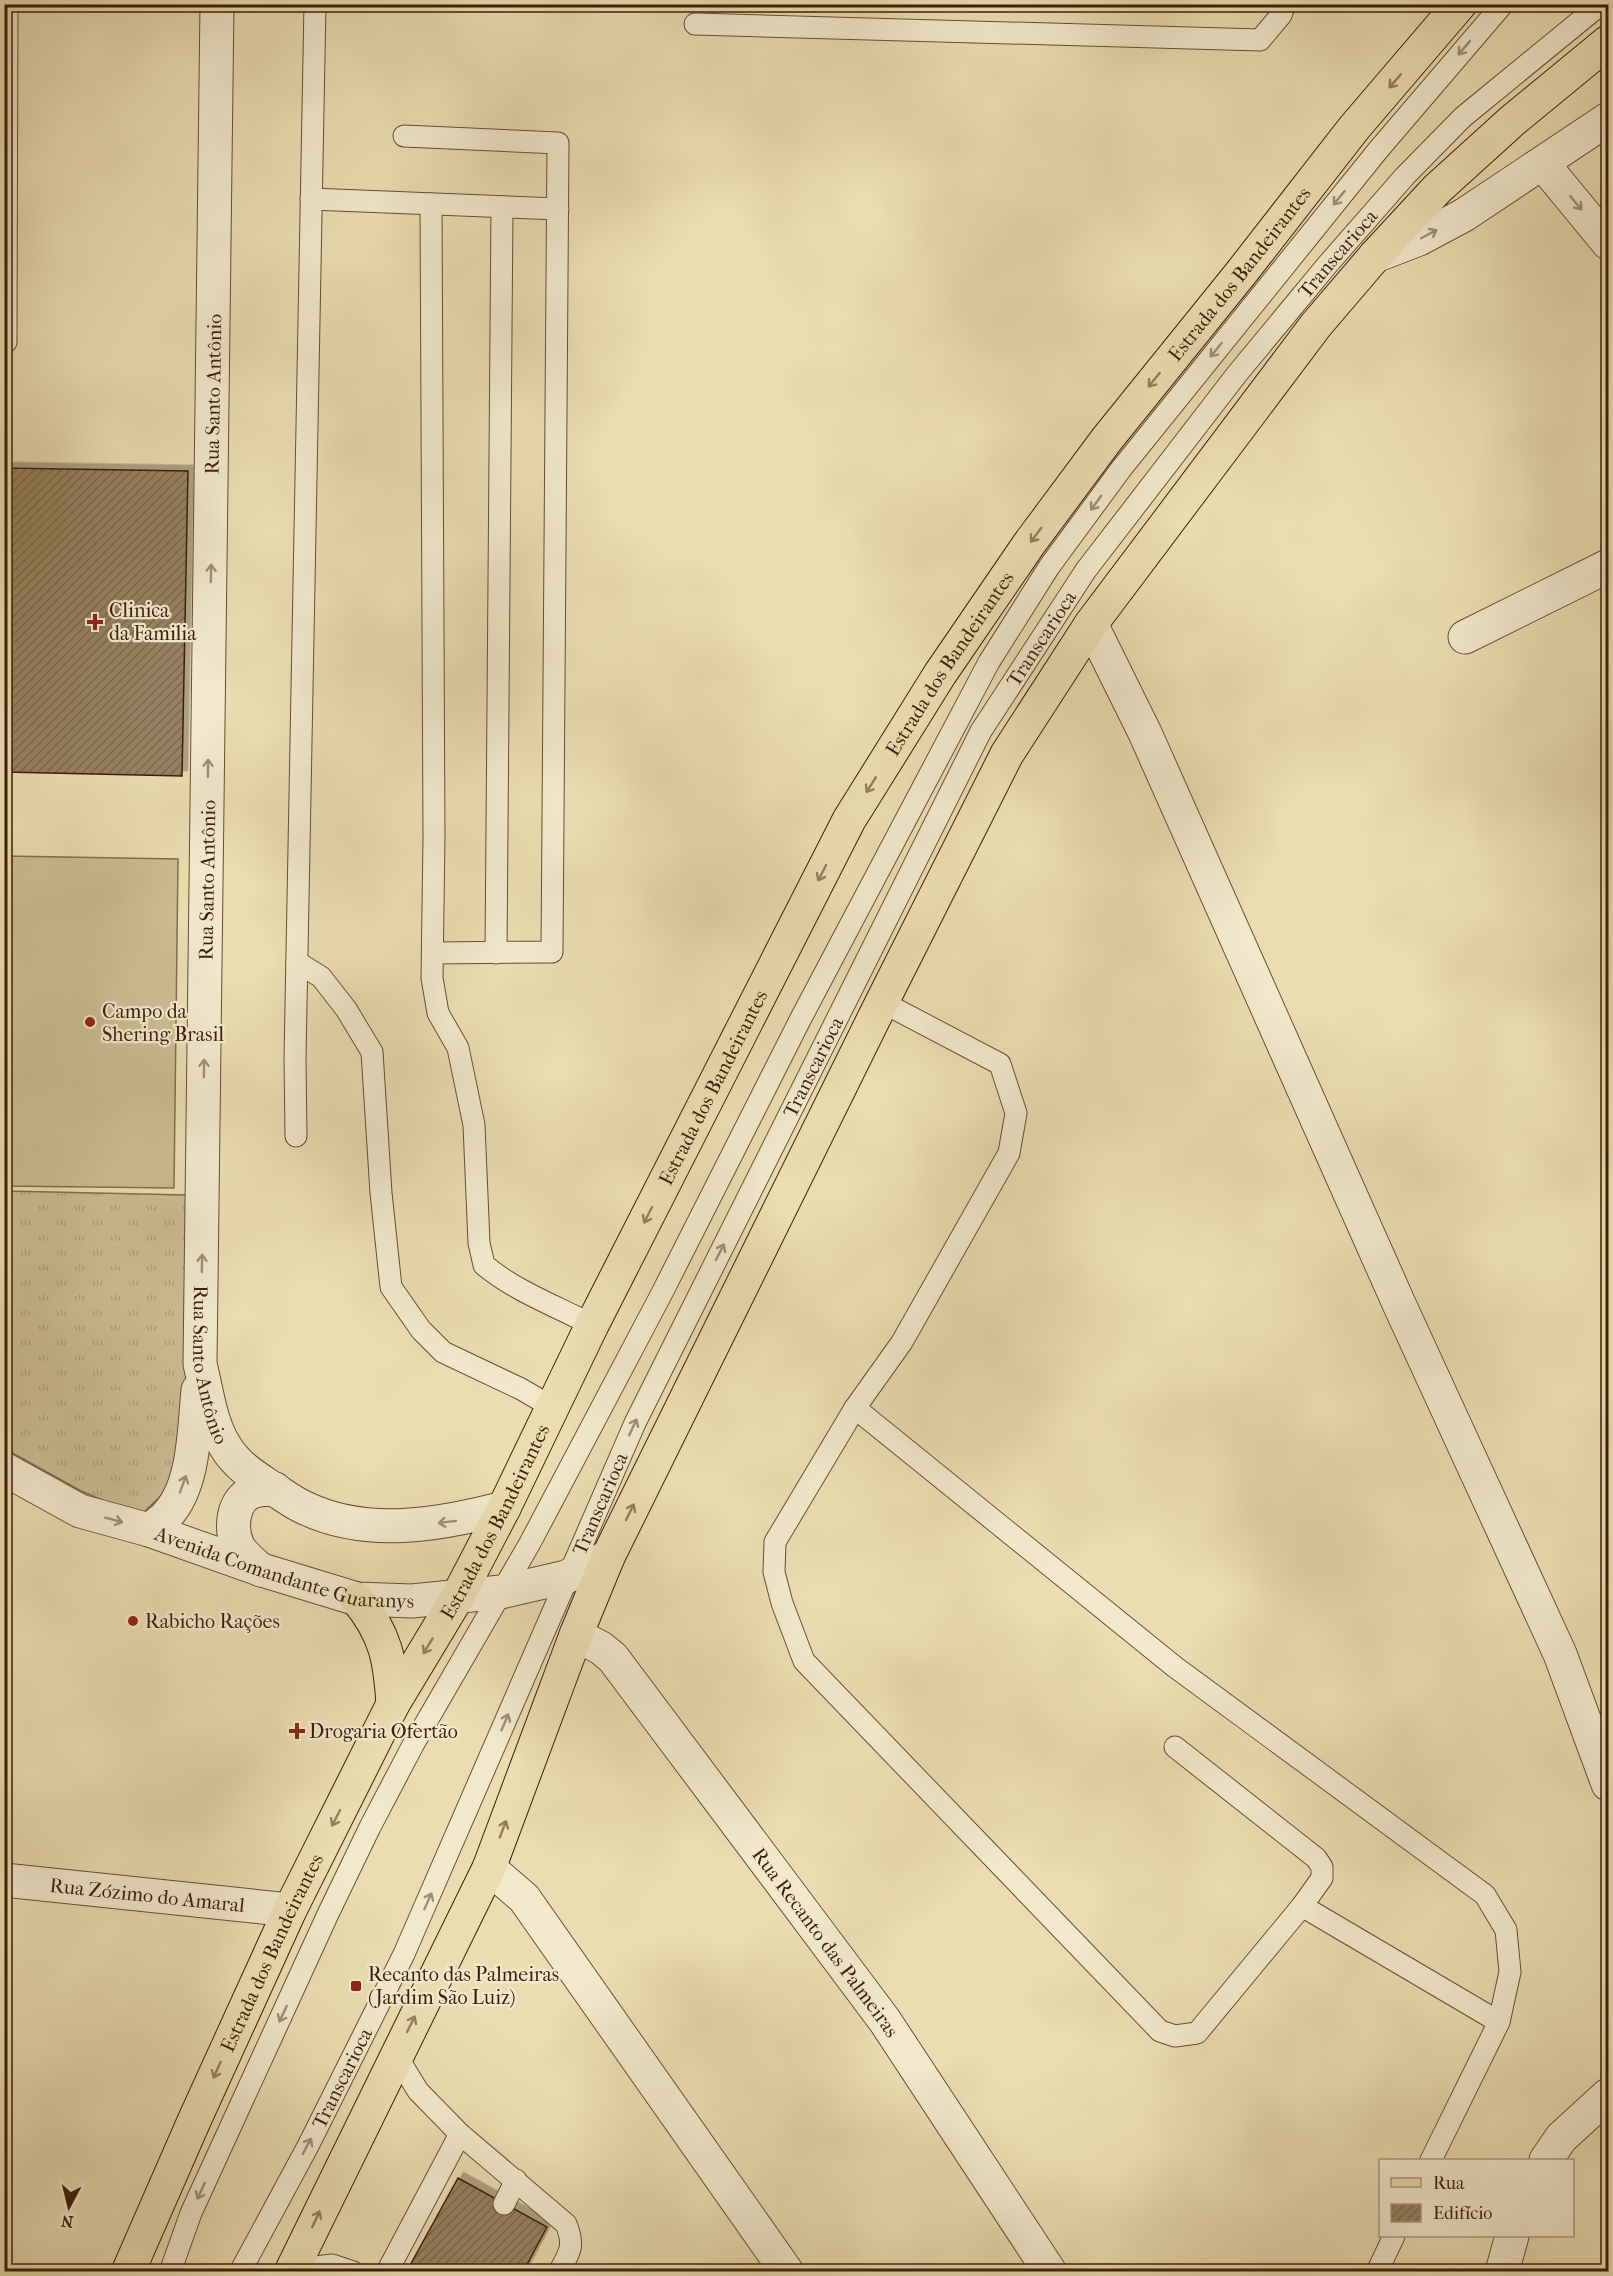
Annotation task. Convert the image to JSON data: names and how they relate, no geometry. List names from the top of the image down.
{
  "streets": {
    "main road": ["Estrada dos Bandeirantes"],
    "street": [
      "Rua Santo Antônio",
      "Avenida Comandante Guaranys",
      "Rua Zózimo do Amaral",
      "Rua Recanto das Palmeiras"
    ],
    "lane": ["Transcarioca"]
  },
  "crossings": [
    ["Transcarioca", "Avenida Comandante Guaranys"],
    ["Estrada dos Bandeirantes", "Rua Santo Antônio"],
    ["Estrada dos Bandeirantes", "Avenida Comandante Guaranys"],
    ["Estrada dos Bandeirantes", "Rua Zózimo do Amaral"]
  ],
  "one_way": ["Rua Santo Antônio"],
  "places": {
    "health": ["Clinica da Familia", "Drogaria Ofertão"],
    "other": ["Campo da Shering Brasil", "Rabicho Rações"],
    "transit": ["Recanto das Palmeiras (Jardim São Luiz)"]
  },
  "legend": ["Rua", "Edifício"],
  "north": "bottom"
}
